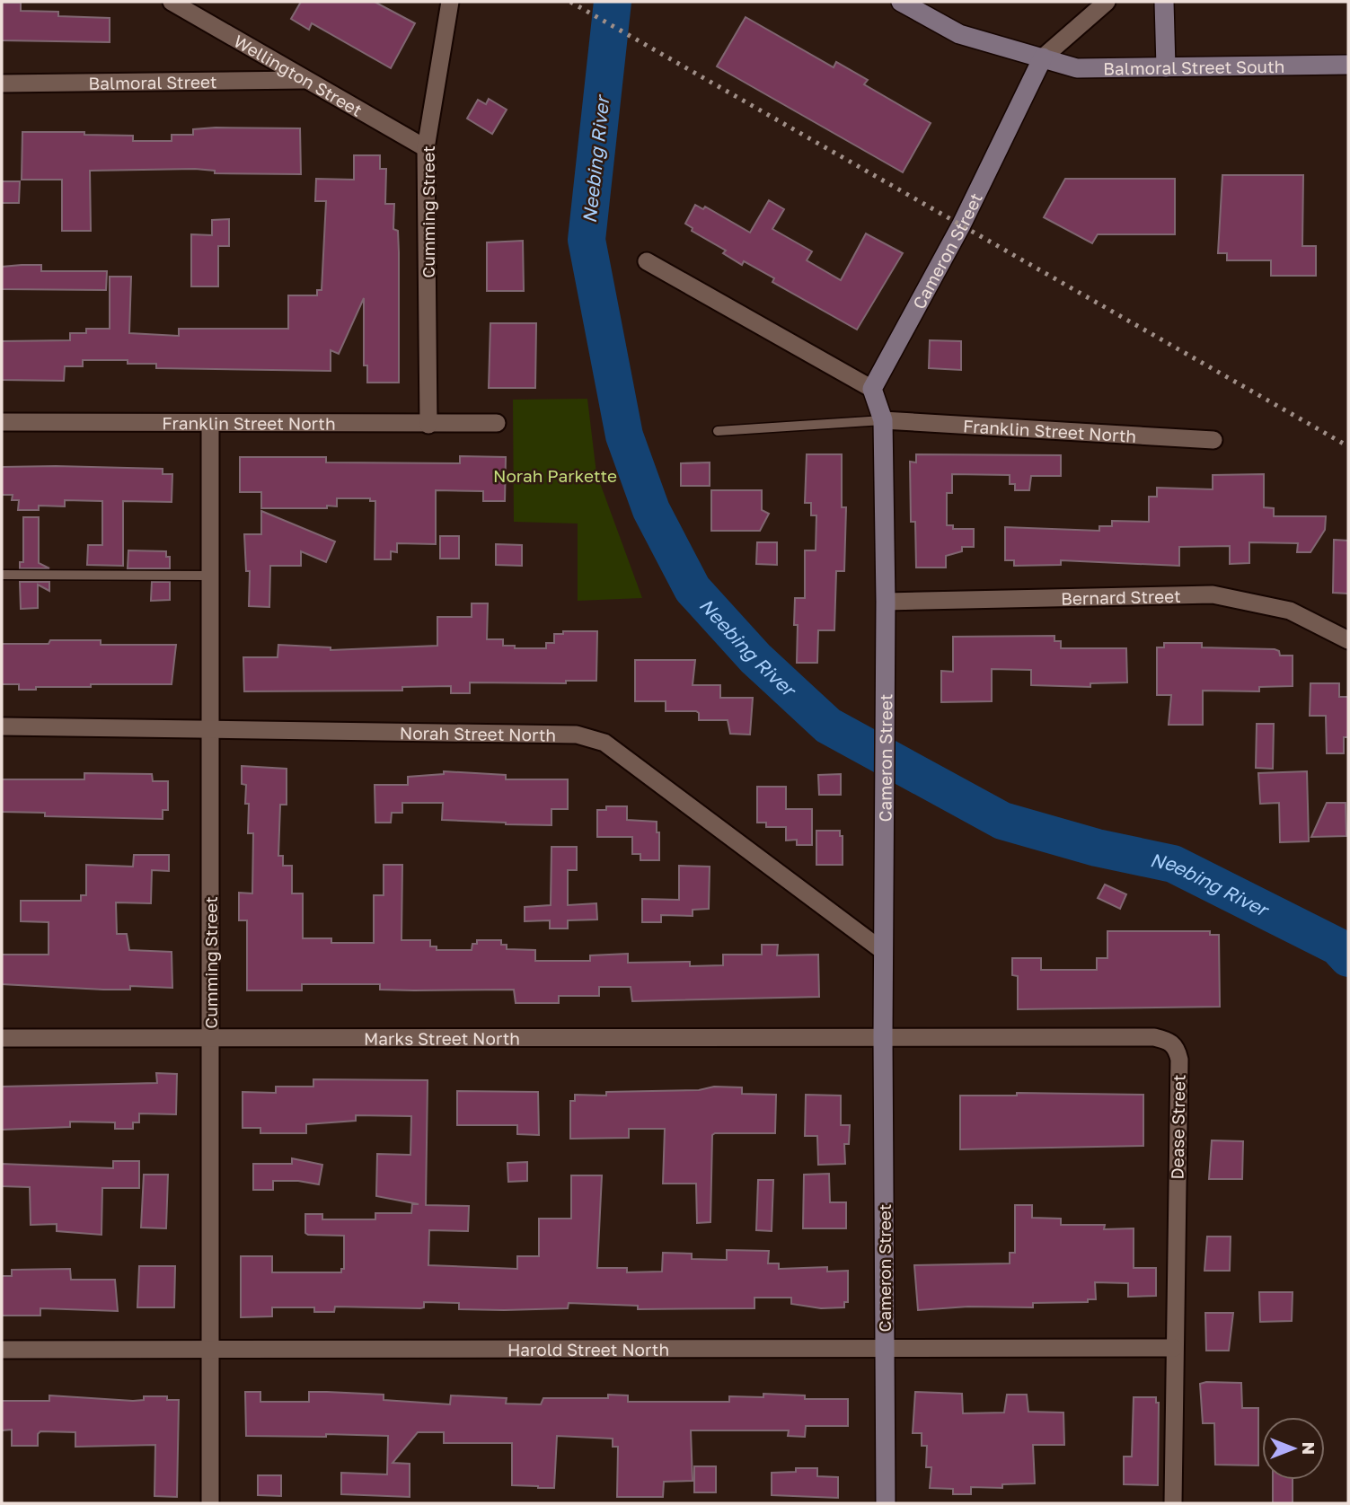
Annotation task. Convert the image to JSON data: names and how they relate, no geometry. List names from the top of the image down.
{
  "streets": {
    "street": [
      "Balmoral Street South",
      "Wellington Street",
      "Balmoral Street",
      "Cumming Street",
      "Cameron Street",
      "Franklin Street North",
      "Bernard Street",
      "Norah Street North",
      "Marks Street North",
      "Dease Street",
      "Harold Street North"
    ]
  },
  "crossings": [
    ["Balmoral Street South", "Cameron Street"],
    ["Wellington Street", "Balmoral Street"],
    ["Wellington Street", "Cumming Street"],
    ["Cumming Street", "Franklin Street North"],
    ["Cumming Street", "Norah Street North"],
    ["Cumming Street", "Marks Street North"],
    ["Cumming Street", "Harold Street North"],
    ["Cameron Street", "Franklin Street North"],
    ["Cameron Street", "Bernard Street"],
    ["Cameron Street", "Norah Street North"],
    ["Cameron Street", "Marks Street North"],
    ["Cameron Street", "Dease Street"],
    ["Cameron Street", "Harold Street North"],
    ["Marks Street North", "Dease Street"],
    ["Dease Street", "Harold Street North"]
  ],
  "water": ["Neebing River"],
  "parks": ["Norah Parkette"],
  "north": "right"
}
